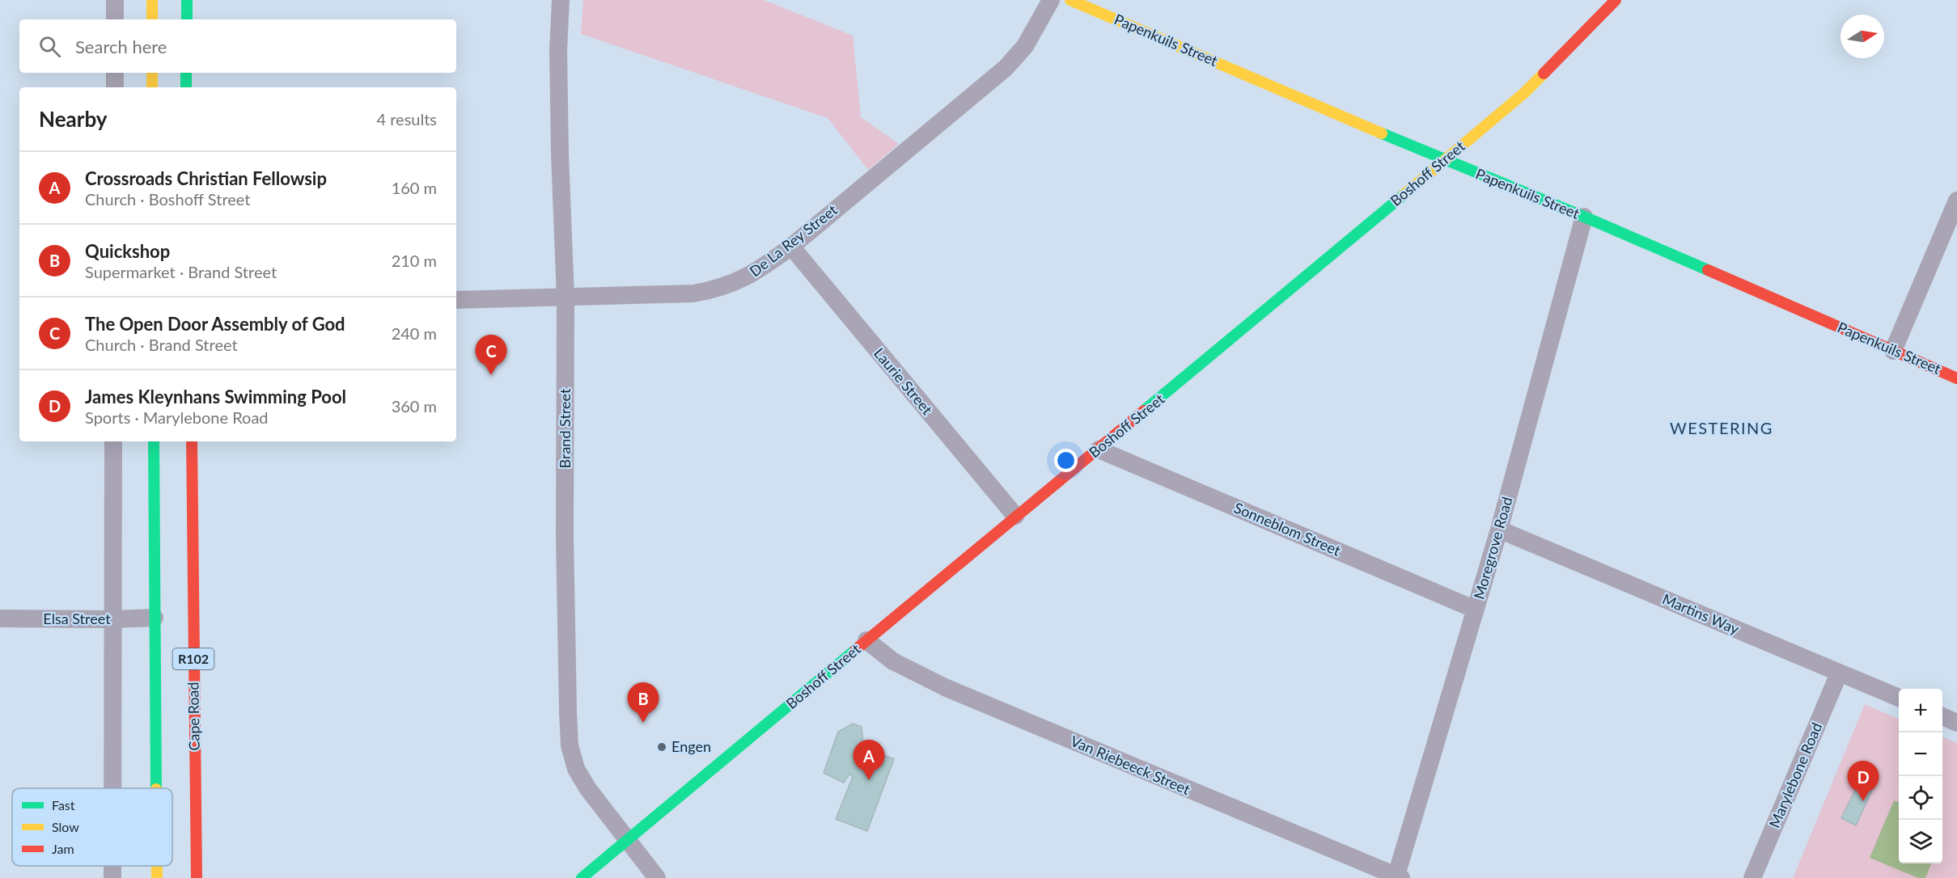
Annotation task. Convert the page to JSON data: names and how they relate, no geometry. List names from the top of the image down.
{
  "streets": {
    "street": [
      "Papenkuils Street",
      "Boshoff Street",
      "De La Rey Street",
      "Laurie Street",
      "Brand Street",
      "Sonneblom Street",
      "Moregrove Road",
      "Martins Way",
      "Elsa Street",
      "R102",
      "Cape Road",
      "Van Riebeeck Street",
      "Marylebone Road"
    ]
  },
  "crossings": [
    ["Papenkuils Street", "Boshoff Street"],
    ["Papenkuils Street", "Moregrove Road"],
    ["Boshoff Street", "Laurie Street"],
    ["Boshoff Street", "Brand Street"],
    ["Boshoff Street", "Sonneblom Street"],
    ["Boshoff Street", "Van Riebeeck Street"],
    ["De La Rey Street", "Laurie Street"],
    ["De La Rey Street", "Brand Street"],
    ["Sonneblom Street", "Moregrove Road"],
    ["Moregrove Road", "Martins Way"],
    ["Moregrove Road", "Van Riebeeck Street"],
    ["Martins Way", "Marylebone Road"],
    ["Elsa Street", "R102"]
  ],
  "districts": ["WESTERING"],
  "places": ["Engen"],
  "legend": ["Fast", "Slow", "Jam"],
  "north": "right",
  "page": {
    "search": "Search here",
    "heading": ["Nearby", "4 results"],
    "list": [
      {
        "mark": "A",
        "name": "Crossroads Christian Fellowsip",
        "note": "Church · Boshoff Street",
        "value": "160 m"
      },
      {
        "mark": "B",
        "name": "Quickshop",
        "note": "Supermarket · Brand Street",
        "value": "210 m"
      },
      {
        "mark": "C",
        "name": "The Open Door Assembly of God",
        "note": "Church · Brand Street",
        "value": "240 m"
      },
      {
        "mark": "D",
        "name": "James Kleynhans Swimming Pool",
        "note": "Sports · Marylebone Road",
        "value": "360 m"
      }
    ],
    "pins": [
      "C",
      "B",
      "A",
      "D"
    ],
    "map_buttons": ["+", "−"]
  }
}
